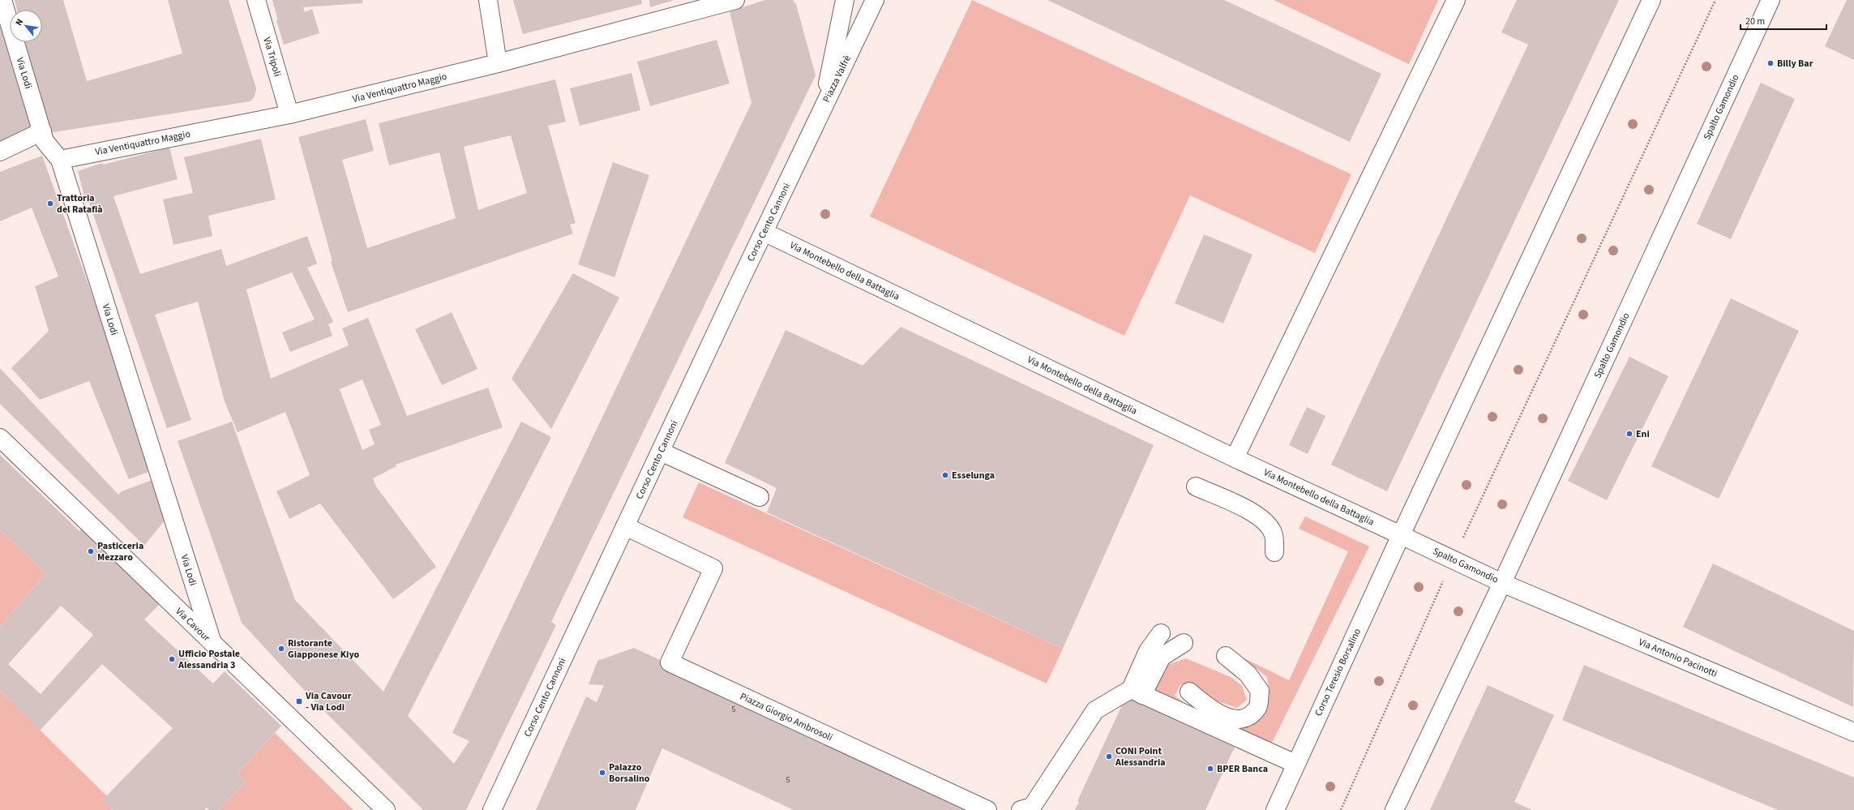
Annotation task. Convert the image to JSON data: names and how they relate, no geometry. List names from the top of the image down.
{
  "streets": {
    "street": [
      "Via Tripoli",
      "Via Lodi",
      "Piazza Valfrè",
      "Via Ventiquattro Maggio",
      "Spalto Gamondio",
      "Corso Cento Cannoni",
      "Via Montebello della Battaglia",
      "Via Cavour",
      "Via Antonio Pacinotti",
      "Corso Teresio Borsalino",
      "Piazza Giorgio Ambrosoli"
    ]
  },
  "crossings": [
    ["Via Tripoli", "Via Ventiquattro Maggio"],
    ["Via Lodi", "Via Ventiquattro Maggio"],
    ["Via Lodi", "Via Cavour"],
    ["Piazza Valfrè", "Corso Cento Cannoni"],
    ["Spalto Gamondio", "Via Montebello della Battaglia"],
    ["Spalto Gamondio", "Via Antonio Pacinotti"],
    ["Spalto Gamondio", "Corso Teresio Borsalino"],
    ["Corso Cento Cannoni", "Via Montebello della Battaglia"],
    ["Corso Cento Cannoni", "Piazza Giorgio Ambrosoli"],
    ["Via Montebello della Battaglia", "Corso Teresio Borsalino"]
  ],
  "places": {
    "other": [
      "Billy Bar",
      "Trattoria del Ratafià",
      "Eni",
      "Esselunga",
      "Pasticceria Mezzaro",
      "Ristorante Giapponese Kiyo",
      "Ufficio Postale Alessandria 3",
      "CONI Point Alessandria",
      "BPER Banca",
      "Palazzo Borsalino"
    ],
    "transit": ["Via Cavour - Via Lodi"]
  },
  "house_numbers": ["5", "5"],
  "scale_bar": "20 m",
  "north": "top left"
}
